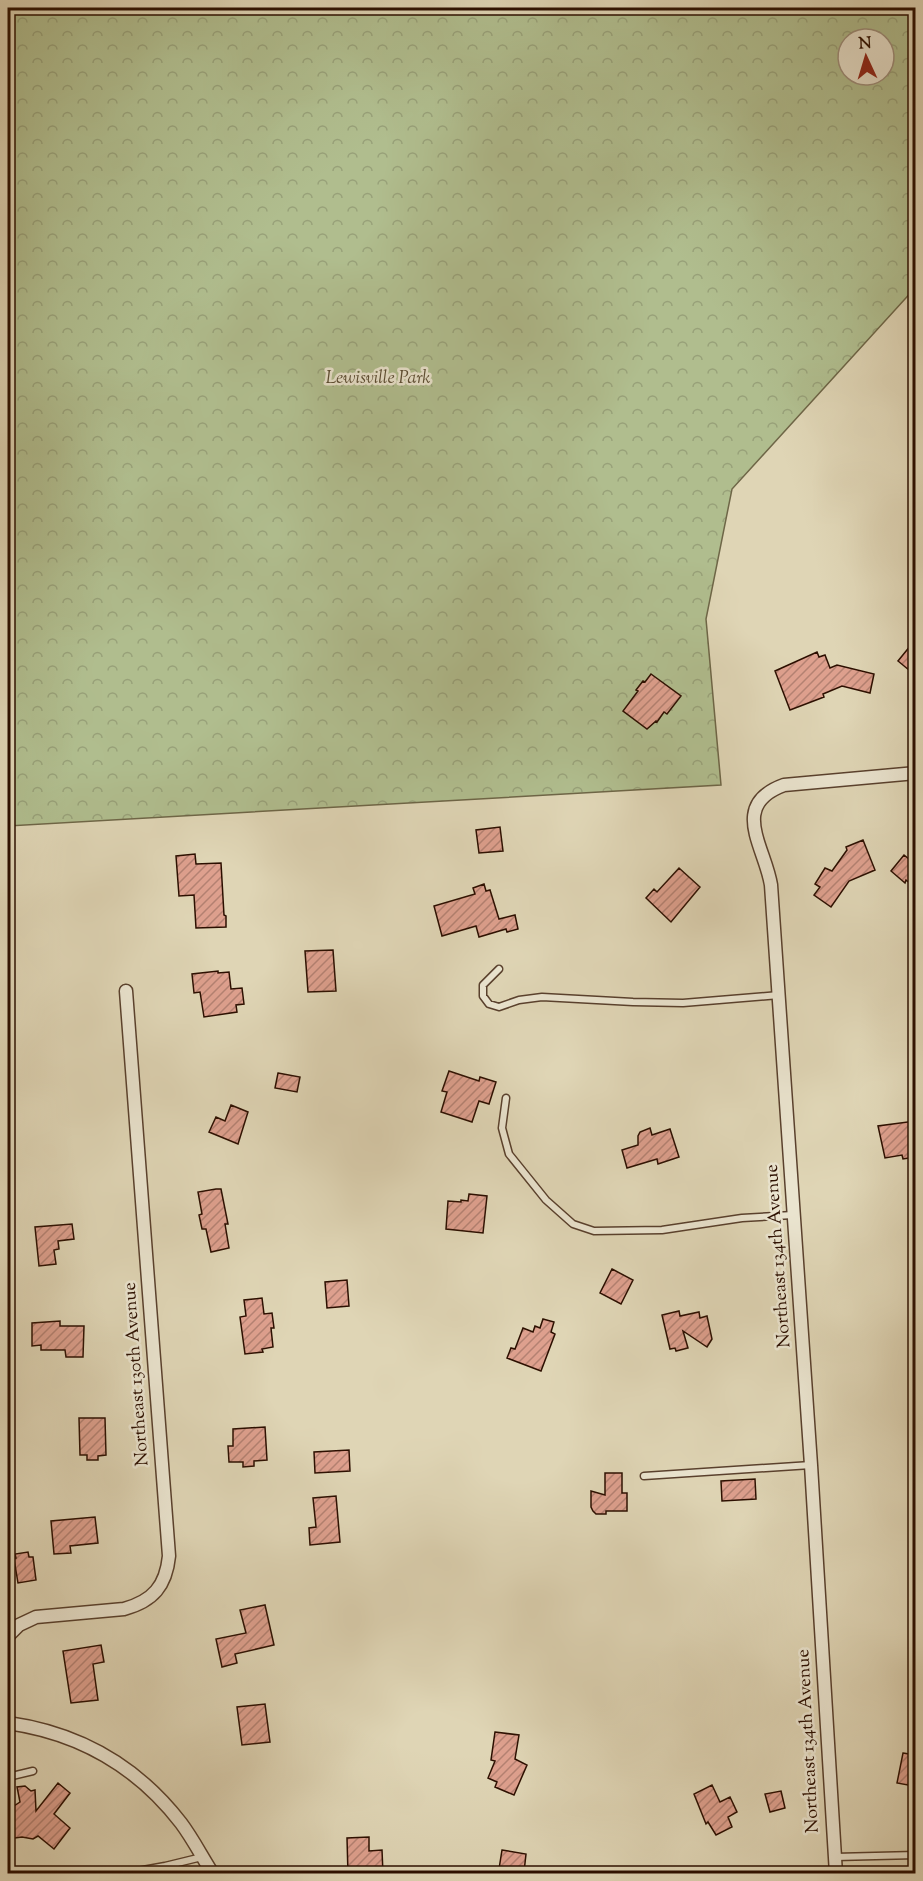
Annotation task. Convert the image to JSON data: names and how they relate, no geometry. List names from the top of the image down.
{
  "streets": {
    "street": ["Northeast 134th Avenue", "Northeast 130th Avenue"]
  },
  "parks": ["Lewisville Park"],
  "north": "top"
}
